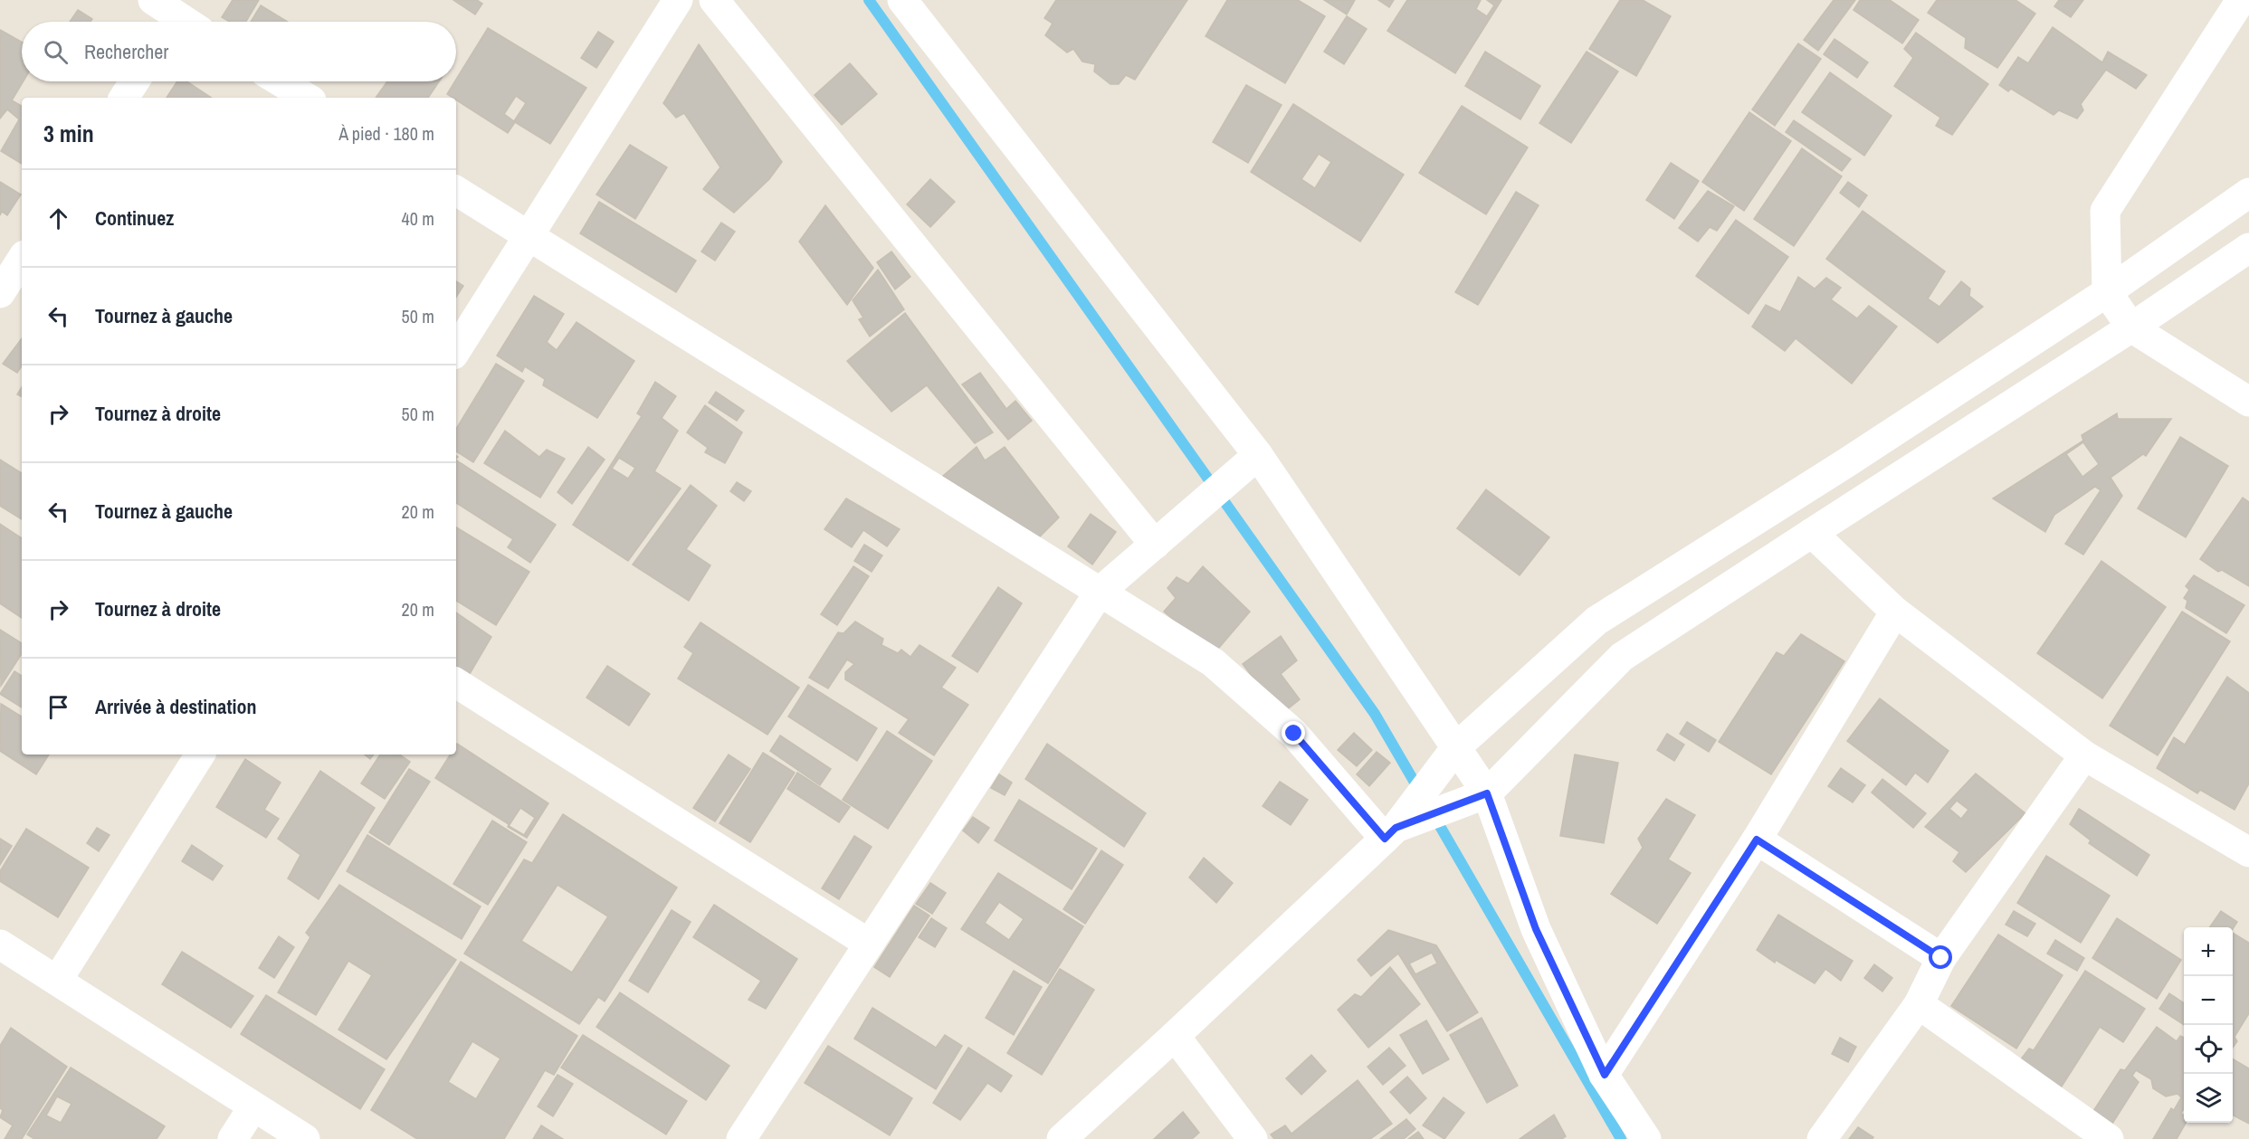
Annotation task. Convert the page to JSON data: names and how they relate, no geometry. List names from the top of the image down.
{
  "page": {
    "search": "Rechercher",
    "heading": ["3 min", "À pied · 180 m"],
    "list": [
      ["Continuez", "40 m"],
      ["Tournez à gauche", "50 m"],
      ["Tournez à droite", "50 m"],
      ["Tournez à gauche", "20 m"],
      ["Tournez à droite", "20 m"],
      "Arrivée à destination"
    ],
    "map_buttons": ["+", "−"]
  }
}
